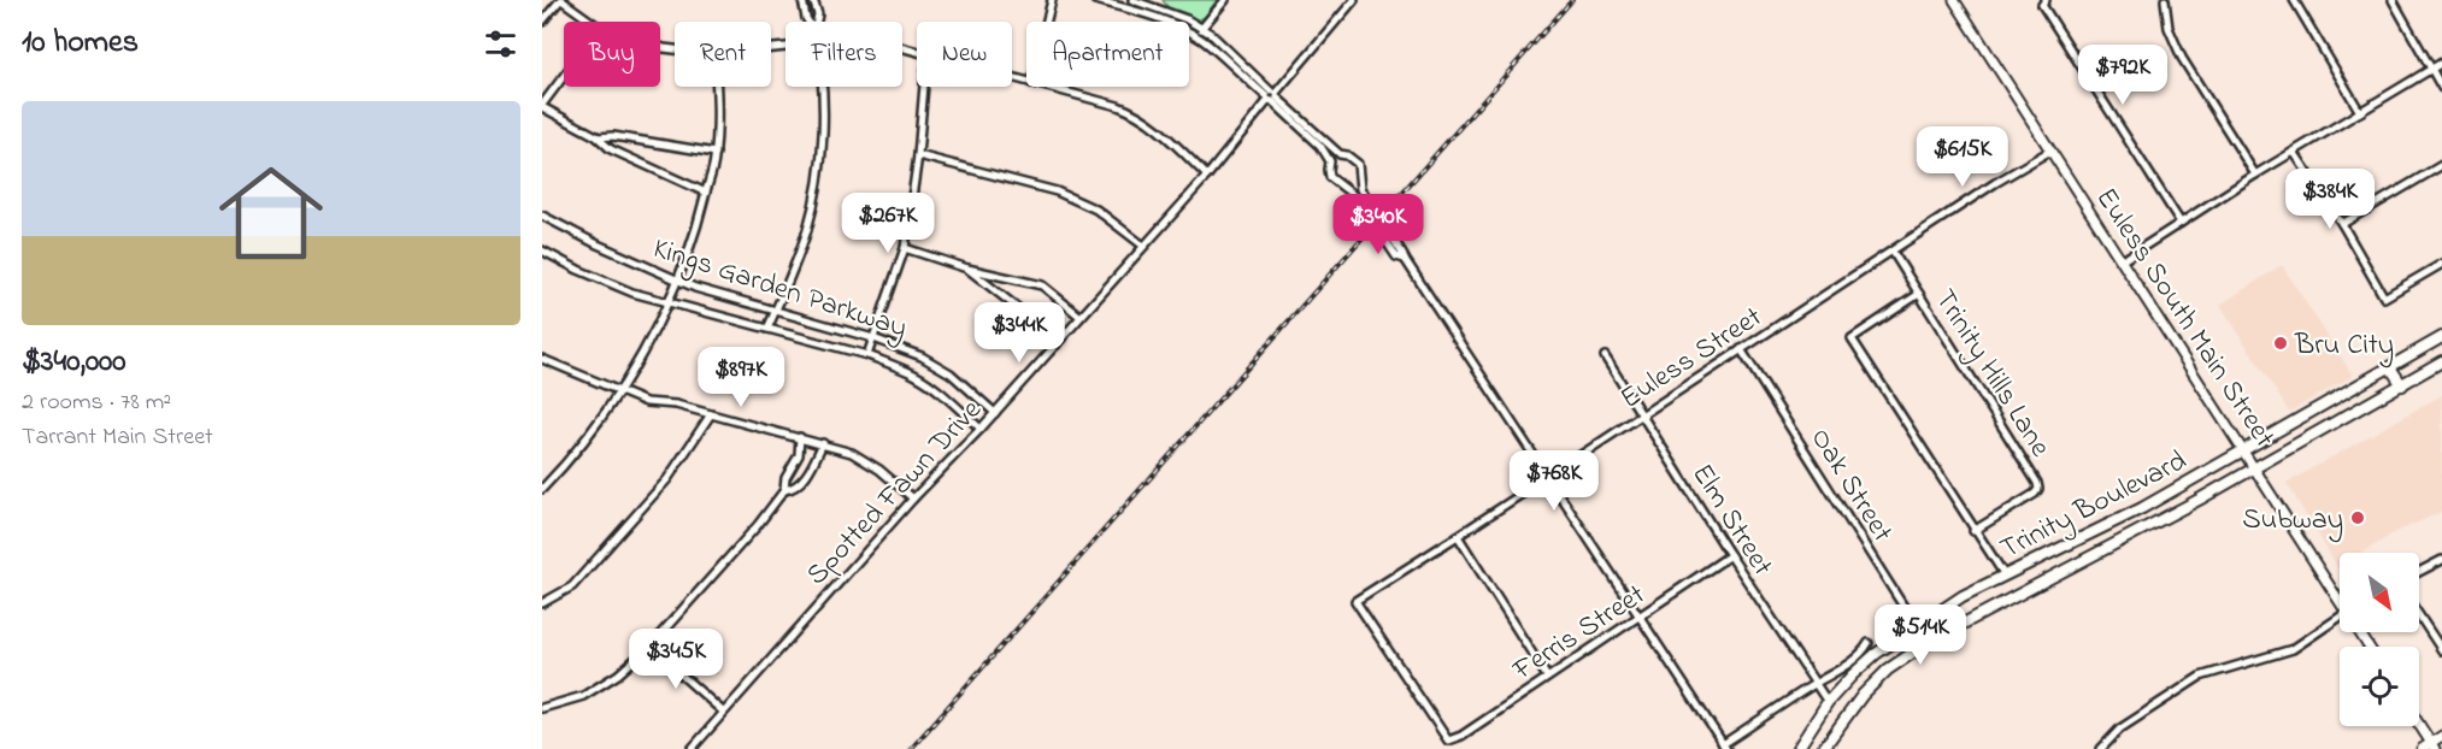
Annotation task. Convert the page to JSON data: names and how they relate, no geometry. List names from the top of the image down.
{
  "streets": {
    "main road": ["Trinity Boulevard"],
    "street": [
      "Kings Garden Parkway",
      "Euless South Main Street",
      "Euless Street",
      "Trinity Hills Lane",
      "Oak Street",
      "Spotted Fawn Drive",
      "Elm Street",
      "Ferris Street"
    ]
  },
  "crossings": [
    ["Kings Garden Parkway", "Spotted Fawn Drive"],
    ["Euless South Main Street", "Euless Street"],
    ["Euless South Main Street", "Trinity Boulevard"],
    ["Euless Street", "Trinity Hills Lane"],
    ["Euless Street", "Oak Street"],
    ["Euless Street", "Elm Street"],
    ["Euless Street", "Ferris Street"],
    ["Oak Street", "Trinity Boulevard"],
    ["Trinity Boulevard", "Elm Street"],
    ["Elm Street", "Ferris Street"]
  ],
  "places": ["Bru City", "Subway"],
  "north": "bottom right",
  "page": {
    "heading": "10 homes",
    "chip": [
      "Buy",
      "Rent",
      "Filters",
      "New",
      "Apartment"
    ],
    "price": [
      "$792K",
      "$615K",
      "$384K",
      "$267K",
      "$340K",
      "$344K",
      "$897K",
      "$768K",
      "$514K",
      "$345K"
    ],
    "list": [
      {
        "name": "$340,000",
        "note": "2 rooms · 78 m² · Tarrant Main Street"
      }
    ]
  }
}
